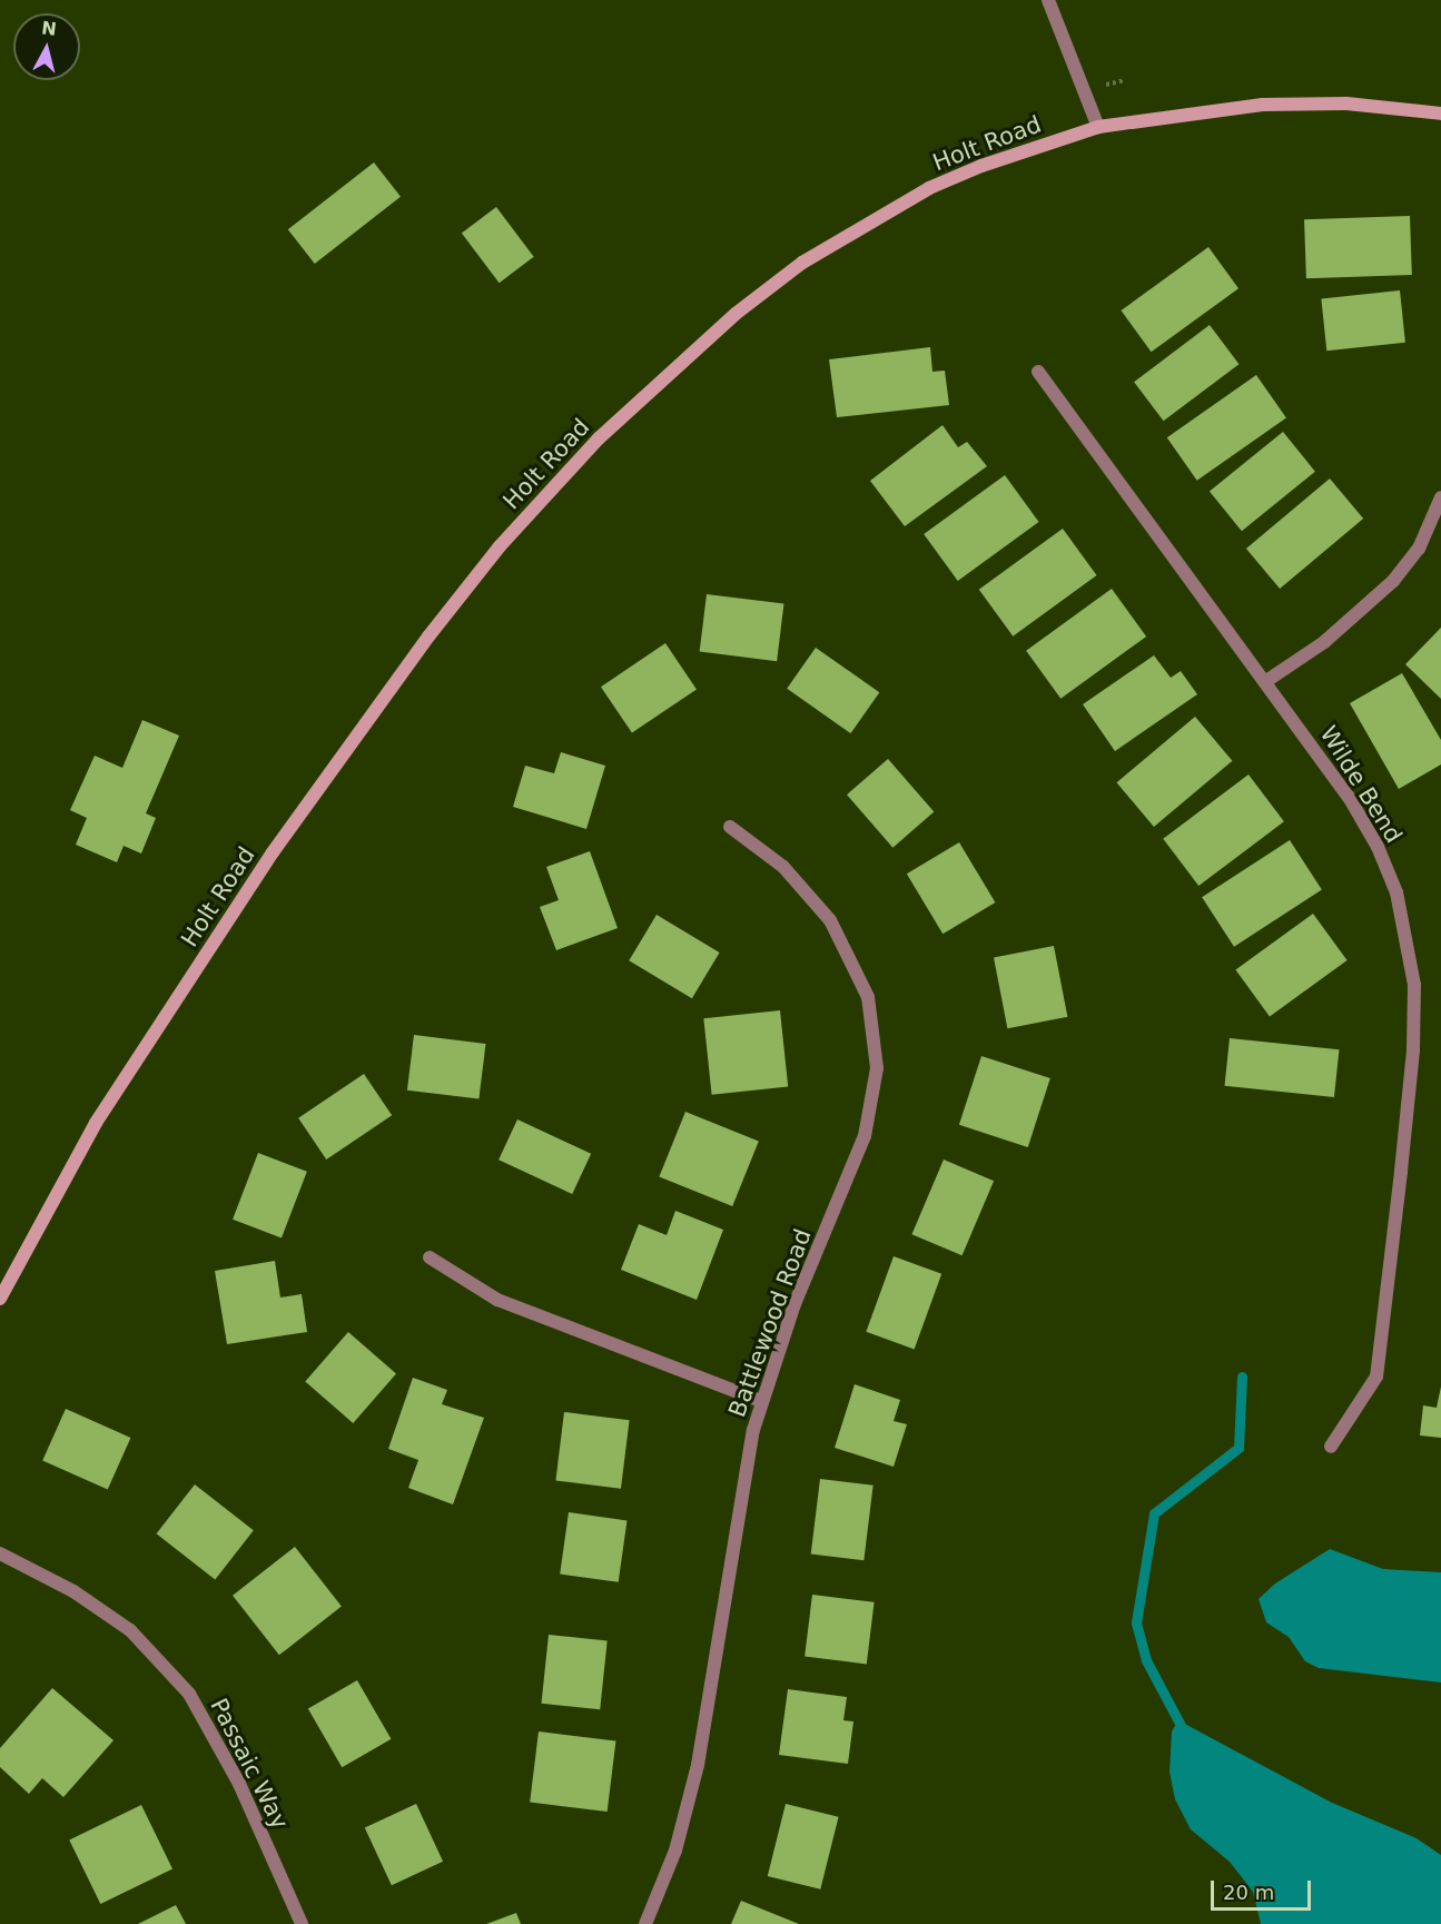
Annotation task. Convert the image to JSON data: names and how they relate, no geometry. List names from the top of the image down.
{
  "streets": {
    "street": [
      "Holt Road",
      "Wilde Bend",
      "Battlewood Road",
      "Passaic Way"
    ]
  },
  "scale_bar": "20 m",
  "north": "top"
}
